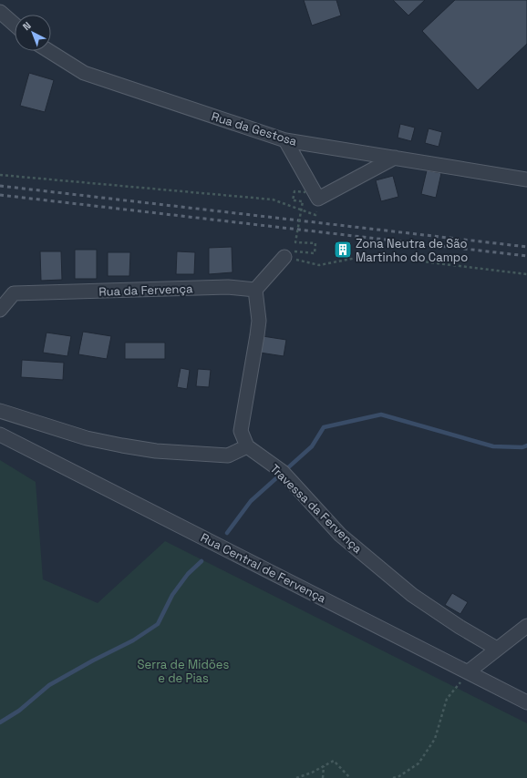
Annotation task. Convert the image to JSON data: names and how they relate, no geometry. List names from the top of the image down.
{
  "streets": {
    "street": [
      "Rua da Gestosa",
      "Rua da Fervença",
      "Travessa da Fervença",
      "Rua Central de Fervença"
    ]
  },
  "parks": ["Serra de Midões e de Pias"],
  "places": {
    "building": ["Zona Neutra de São Martinho do Campo"]
  },
  "north": "top left"
}
